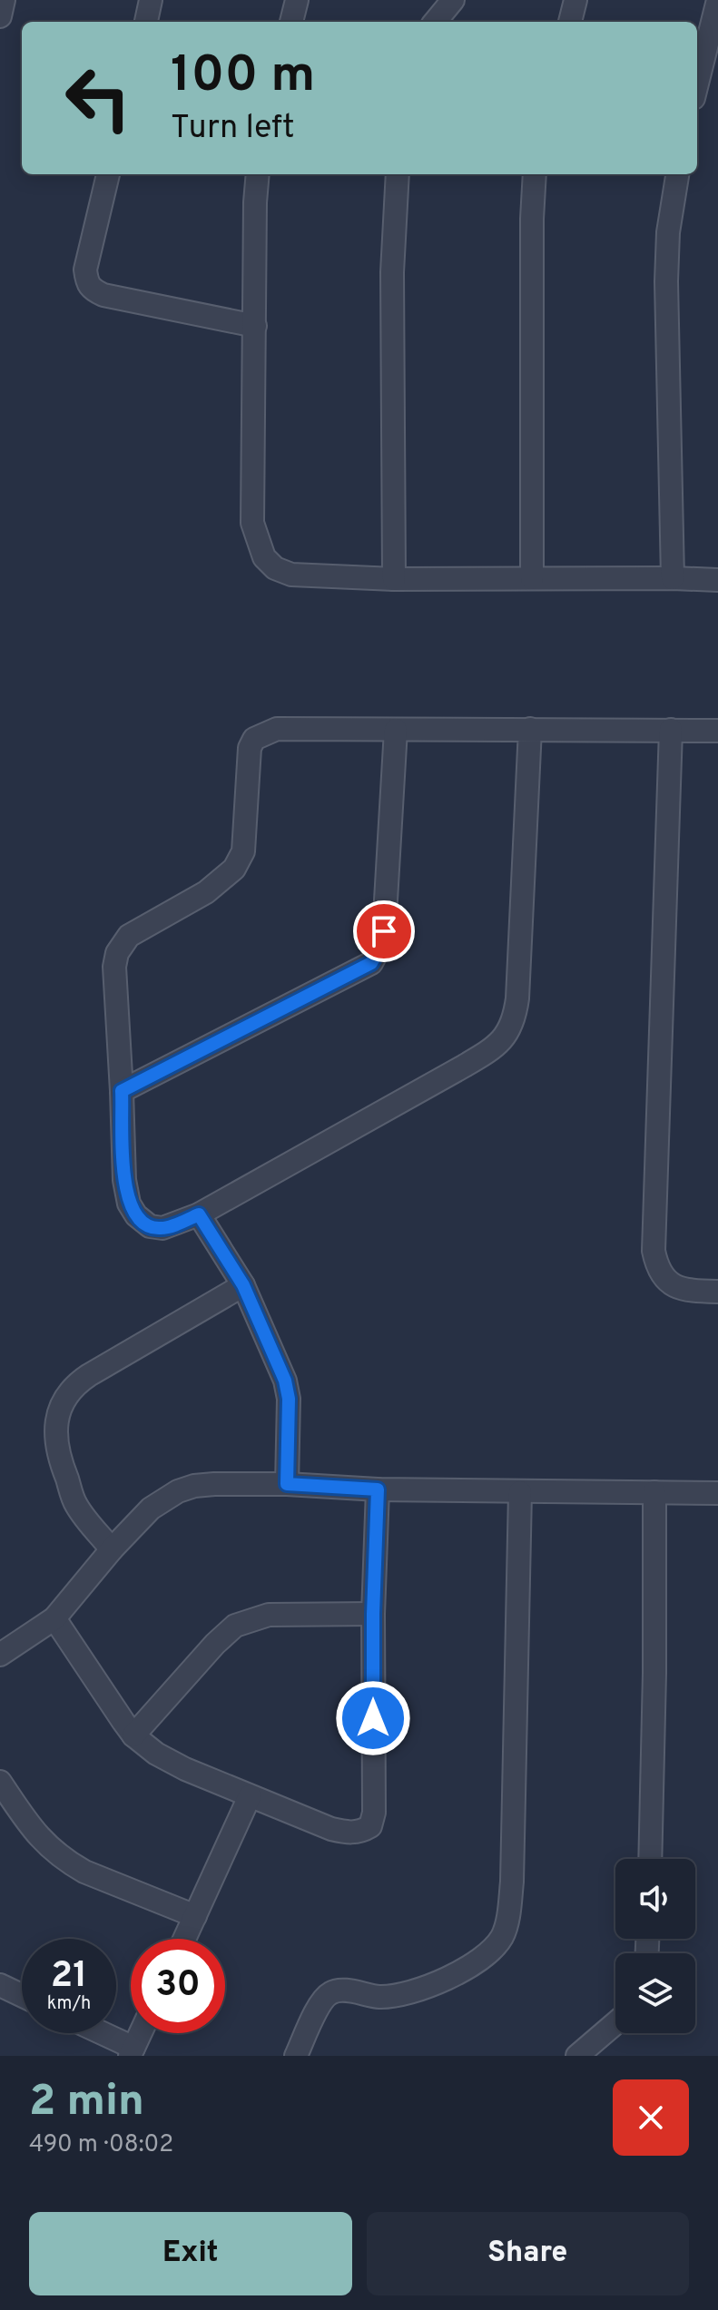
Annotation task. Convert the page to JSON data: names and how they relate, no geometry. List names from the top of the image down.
{
  "page": {
    "turn": ["100 m", "Turn left"],
    "speed": "21 km/h",
    "limit": "30",
    "heading": ["2 min", "490 m · 08:02"],
    "buttons": ["Exit", "Share"]
  }
}
